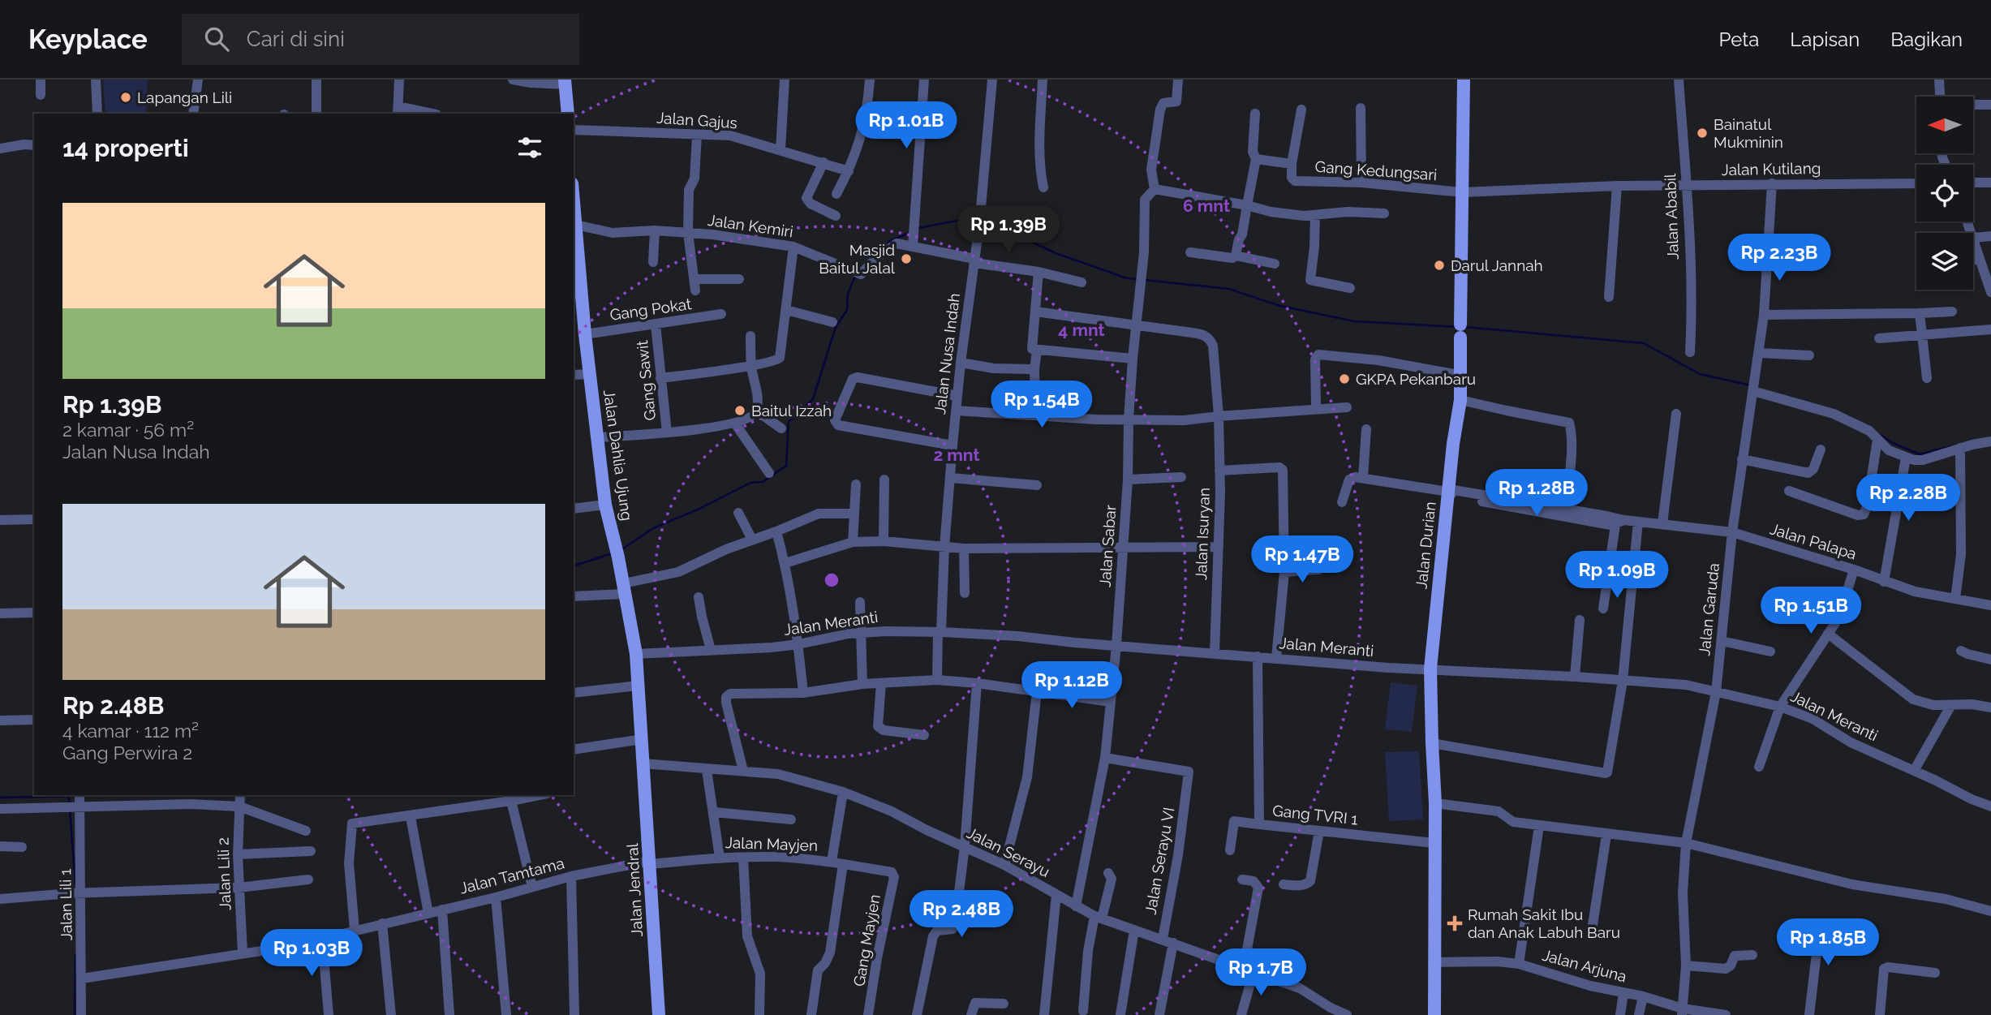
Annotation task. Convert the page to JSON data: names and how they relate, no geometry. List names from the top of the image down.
{
  "streets": {
    "main road": ["Jalan Dahlia Ujung", "Jalan Durian", "Jalan Jendral"],
    "street": [
      "Jalan Gajus",
      "Jalan Kutilang",
      "Gang Kedungsari",
      "Jalan Ababil",
      "Jalan Kemiri",
      "Gang Pokat",
      "Jalan Nusa Indah",
      "Gang Sawit",
      "Jalan Isuryan",
      "Jalan Palapa",
      "Jalan Sabar",
      "Jalan Garuda",
      "Jalan Meranti",
      "Gang TVRI 1",
      "Jalan Mayjen",
      "Jalan Serayu",
      "Jalan Serayu VI",
      "Jalan Lili 2",
      "Jalan Tamtama",
      "Jalan Lili 1",
      "Gang Mayjen",
      "Jalan Arjuna"
    ]
  },
  "crossings": [
    ["Jalan Gajus", "Gang Pokat"],
    ["Jalan Kutilang", "Gang Kedungsari"],
    ["Jalan Kutilang", "Jalan Ababil"],
    ["Jalan Kutilang", "Jalan Durian"],
    ["Jalan Kutilang", "Jalan Garuda"],
    ["Gang Kedungsari", "Jalan Durian"],
    ["Jalan Kemiri", "Gang Pokat"],
    ["Jalan Kemiri", "Jalan Nusa Indah"],
    ["Jalan Kemiri", "Jalan Dahlia Ujung"],
    ["Gang Pokat", "Gang Sawit"],
    ["Gang Pokat", "Jalan Dahlia Ujung"],
    ["Jalan Nusa Indah", "Jalan Meranti"],
    ["Gang Sawit", "Jalan Dahlia Ujung"],
    ["Jalan Dahlia Ujung", "Jalan Meranti"],
    ["Jalan Dahlia Ujung", "Jalan Serayu"],
    ["Jalan Dahlia Ujung", "Jalan Jendral"],
    ["Jalan Isuryan", "Jalan Sabar"],
    ["Jalan Isuryan", "Jalan Meranti"],
    ["Jalan Palapa", "Jalan Durian"],
    ["Jalan Palapa", "Jalan Garuda"],
    ["Jalan Durian", "Jalan Meranti"],
    ["Jalan Durian", "Gang TVRI 1"],
    ["Jalan Durian", "Jalan Arjuna"],
    ["Jalan Sabar", "Jalan Meranti"],
    ["Jalan Sabar", "Jalan Serayu"],
    ["Jalan Sabar", "Jalan Serayu VI"],
    ["Jalan Garuda", "Jalan Meranti"],
    ["Jalan Garuda", "Jalan Arjuna"],
    ["Jalan Meranti", "Gang TVRI 1"],
    ["Jalan Mayjen", "Jalan Tamtama"],
    ["Jalan Mayjen", "Jalan Jendral"],
    ["Jalan Mayjen", "Gang Mayjen"],
    ["Jalan Serayu", "Jalan Serayu VI"],
    ["Jalan Serayu", "Jalan Jendral"],
    ["Jalan Lili 2", "Jalan Tamtama"],
    ["Jalan Tamtama", "Jalan Jendral"],
    ["Jalan Tamtama", "Jalan Lili 1"]
  ],
  "places": {
    "other": [
      "Lapangan Lili",
      "Bainatul Mukminin",
      "Masjid Baitul Jalal",
      "Darul Jannah",
      "GKPA Pekanbaru",
      "Baitul Izzah"
    ],
    "health": ["Rumah Sakit Ibu dan Anak Labuh Baru"]
  },
  "north": "left",
  "page": {
    "header": "Keyplace",
    "search": "Cari di sini",
    "nav": ["Peta", "Lapisan", "Bagikan"],
    "price": [
      "Rp 1.01B",
      "Rp 1.39B",
      "Rp 2.23B",
      "Rp 1.54B",
      "Rp 1.28B",
      "Rp 2.28B",
      "Rp 1.47B",
      "Rp 1.09B",
      "Rp 1.51B",
      "Rp 1.12B",
      "Rp 2.48B",
      "Rp 1.85B",
      "Rp 1.03B",
      "Rp 1.7B"
    ],
    "heading": "14 properti",
    "list": [
      {
        "name": "Rp 1.39B",
        "note": "2 kamar · 56 m² · Jalan Nusa Indah"
      },
      {
        "name": "Rp 2.48B",
        "note": "4 kamar · 112 m² · Gang Perwira 2"
      }
    ]
  },
  "rings": ["6 mnt", "4 mnt", "2 mnt"]
}
